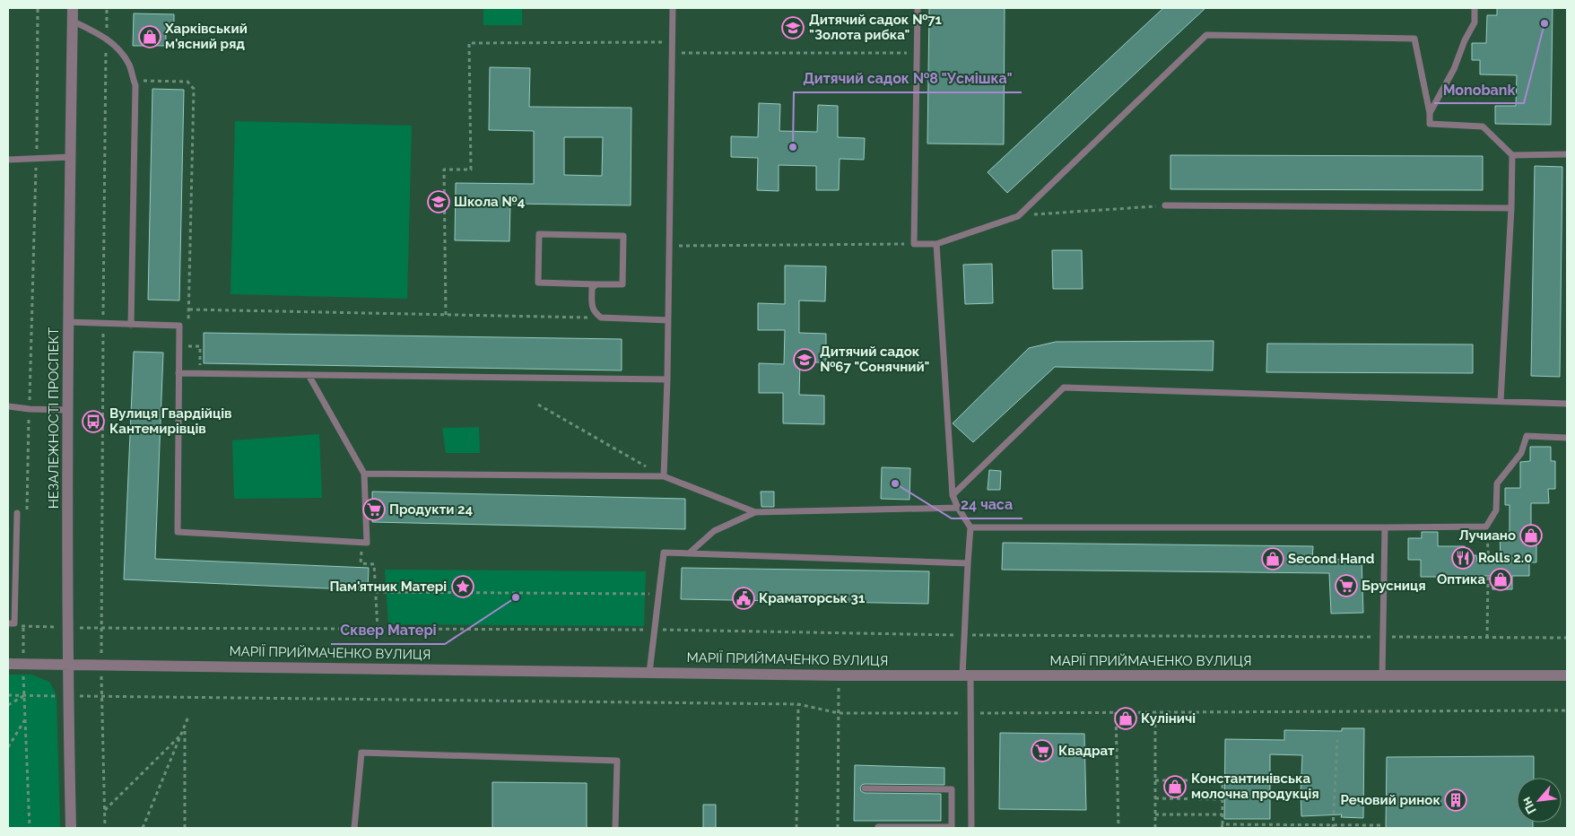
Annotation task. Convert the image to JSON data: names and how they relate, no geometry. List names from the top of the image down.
{
  "streets": {
    "street": ["НЕЗАЛЕЖНОСТІ ПРОСПЕКТ", "МАРІЇ ПРИЙМАЧЕНКО ВУЛИЦЯ"]
  },
  "crossings": [
    ["НЕЗАЛЕЖНОСТІ ПРОСПЕКТ", "МАРІЇ ПРИЙМАЧЕНКО ВУЛИЦЯ"]
  ],
  "places": {
    "other": [
      "Monobank",
      "Дитячий садок №8 \"Усмішка\"",
      "24 часа",
      "Сквер Матері"
    ],
    "school or university": ["Дитячий садок №71 \"Золота рибка\"", "Школа №4", "Дитячий садок №67 \"Сонячний\""],
    "shop": [
      "Харківський м'ясний ряд",
      "Лучиано",
      "Second Hand",
      "Оптика",
      "Куліничі",
      "Константинівська молочна продукція"
    ],
    "bus stop": ["Вулиця Гвардійців Кантемирівців"],
    "supermarket": ["Продукти 24", "Брусниця", "Квадрат"],
    "restaurant": ["Rolls 2.0"],
    "place": ["Пам'ятник Матері"],
    "public building": ["Краматорськ 31"],
    "building": ["Речовий ринок"]
  },
  "north": "bottom left"
}
